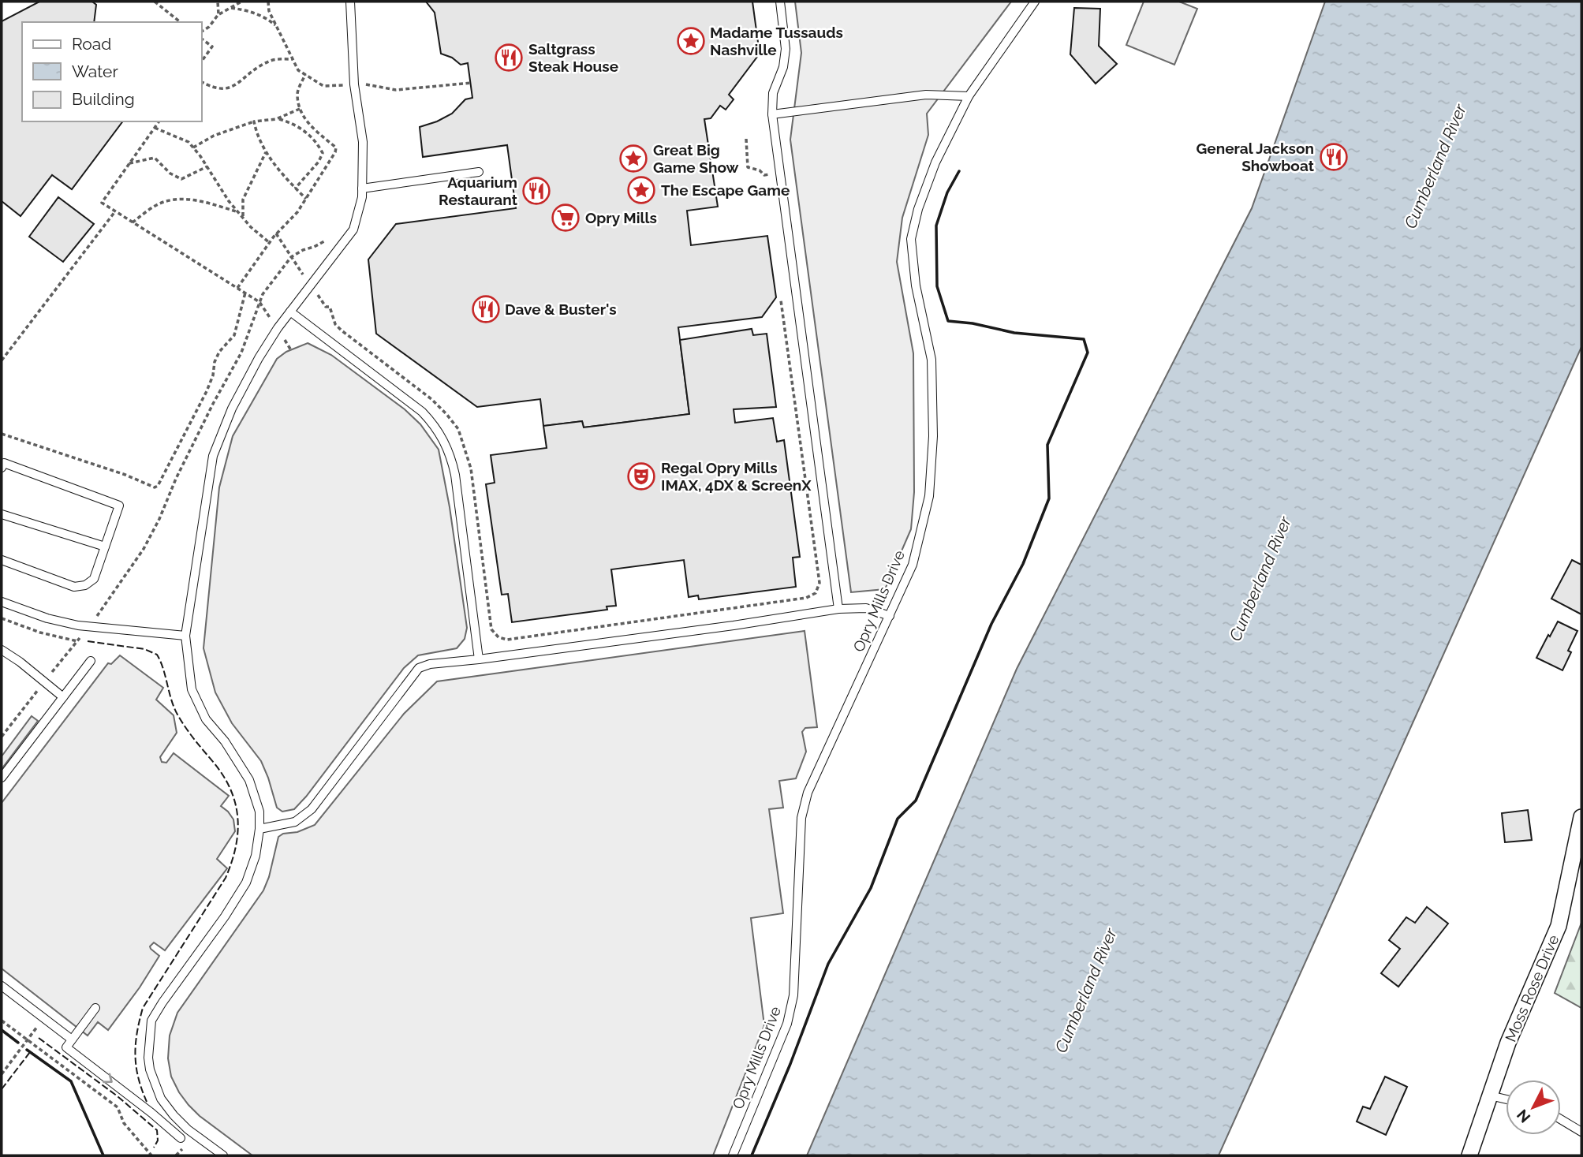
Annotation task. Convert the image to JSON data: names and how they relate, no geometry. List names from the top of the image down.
{
  "streets": {
    "street": ["Moss Rose Drive"],
    "lane": ["Opry Mills Drive"]
  },
  "water": ["Cumberland River"],
  "places": {
    "place": ["Madame Tussauds Nashville", "Great Big Game Show", "The Escape Game"],
    "restaurant": [
      "Saltgrass Steak House",
      "General Jackson Showboat",
      "Aquarium Restaurant",
      "Dave & Buster's"
    ],
    "supermarket": ["Opry Mills"],
    "theatre": ["Regal Opry Mills IMAX, 4DX & ScreenX"]
  },
  "legend": ["Road", "Water", "Building"],
  "north": "bottom left"
}
